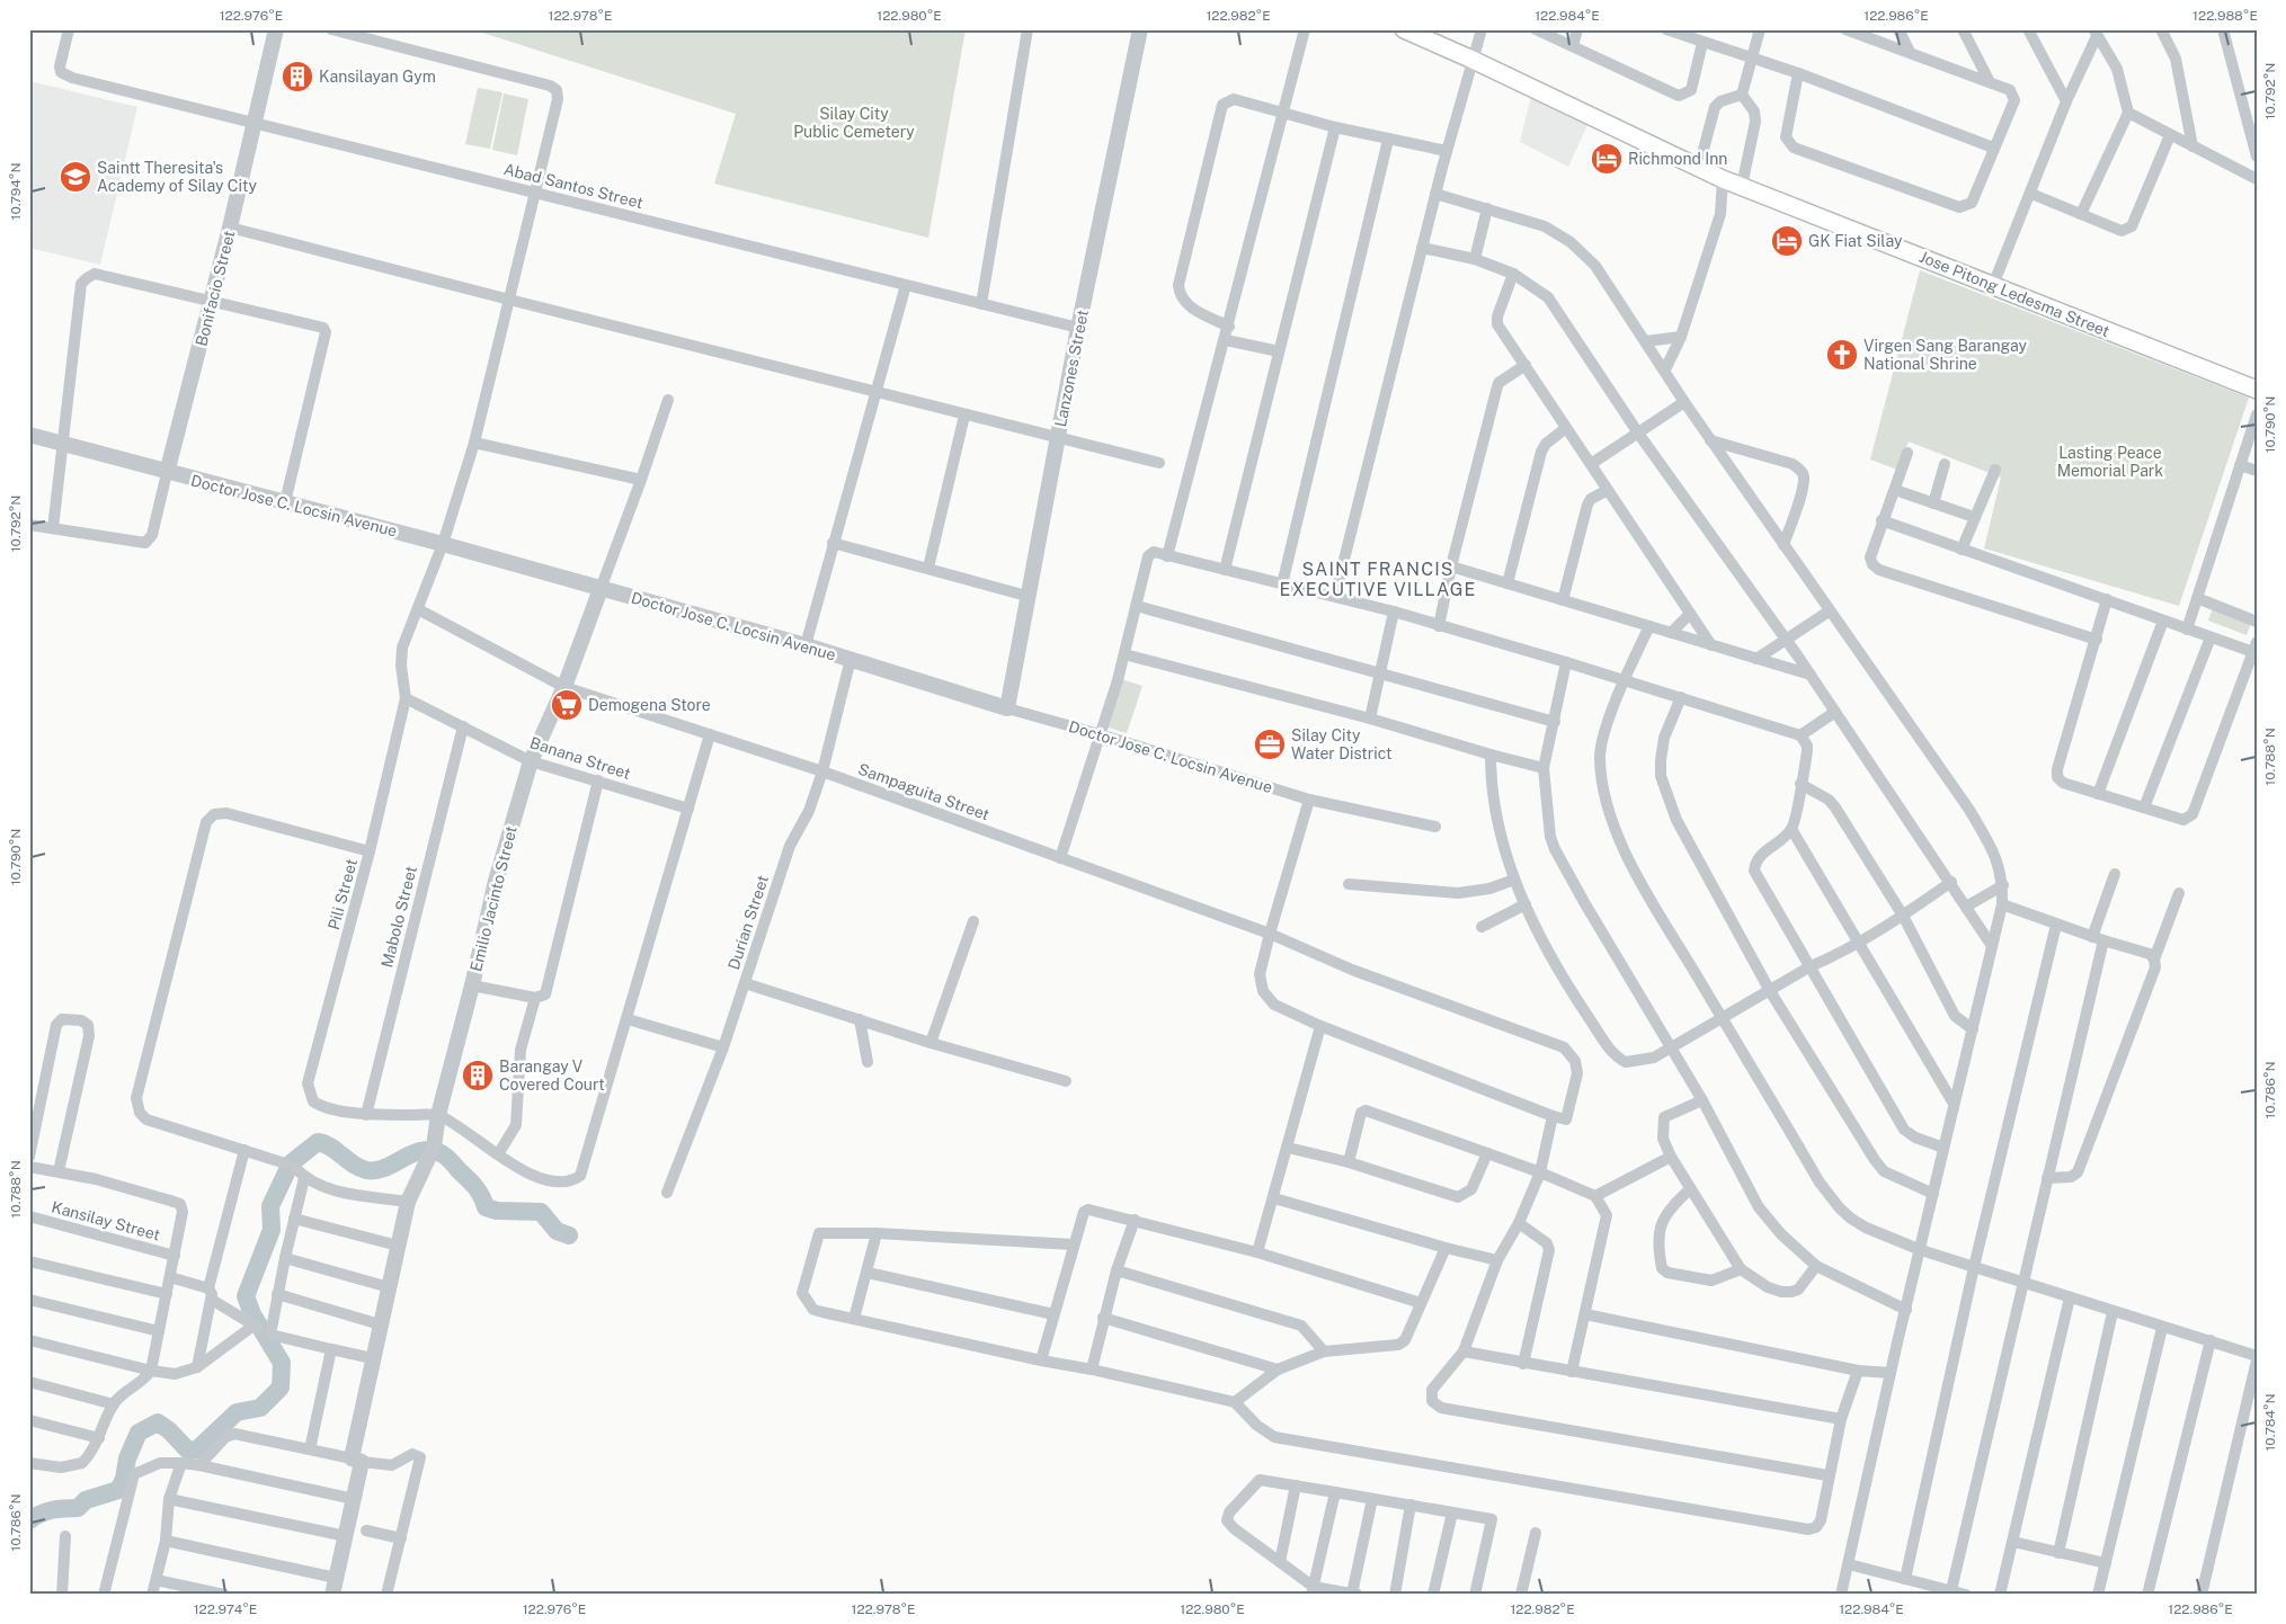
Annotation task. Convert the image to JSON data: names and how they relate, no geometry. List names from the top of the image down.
{
  "streets": {
    "main road": ["Jose Pitong Ledesma Street"],
    "street": [
      "Abad Santos Street",
      "Bonifacio Street",
      "Lanzones Street",
      "Doctor Jose C. Locsin Avenue",
      "Banana Street",
      "Sampaguita Street",
      "Pili Street",
      "Emilio Jacinto Street",
      "Mabolo Street",
      "Durian Street",
      "Kansilay Street"
    ]
  },
  "crossings": [
    ["Abad Santos Street", "Bonifacio Street"],
    ["Abad Santos Street", "Lanzones Street"],
    ["Abad Santos Street", "Pili Street"],
    ["Bonifacio Street", "Doctor Jose C. Locsin Avenue"],
    ["Lanzones Street", "Doctor Jose C. Locsin Avenue"],
    ["Doctor Jose C. Locsin Avenue", "Pili Street"],
    ["Doctor Jose C. Locsin Avenue", "Emilio Jacinto Street"],
    ["Doctor Jose C. Locsin Avenue", "Durian Street"],
    ["Banana Street", "Pili Street"],
    ["Banana Street", "Emilio Jacinto Street"],
    ["Banana Street", "Mabolo Street"],
    ["Sampaguita Street", "Pili Street"],
    ["Sampaguita Street", "Emilio Jacinto Street"],
    ["Sampaguita Street", "Durian Street"],
    ["Pili Street", "Mabolo Street"]
  ],
  "districts": ["SAINT FRANCIS EXECUTIVE VILLAGE"],
  "parks": ["Silay City Public Cemetery", "Lasting Peace Memorial Park"],
  "places": {
    "building": ["Kansilayan Gym", "Barangay V Covered Court"],
    "hotel": ["Richmond Inn", "GK Fiat Silay"],
    "school or university": ["Saintt Theresita's Academy of Silay City"],
    "church": ["Virgen Sang Barangay National Shrine"],
    "supermarket": ["Demogena Store"],
    "office": ["Silay City Water District"]
  },
  "coordinates": [
    "122.976°E",
    "122.978°E",
    "122.980°E",
    "122.982°E",
    "122.984°E",
    "122.986°E",
    "122.988°E",
    "10.792°N",
    "10.794°N",
    "10.790°N",
    "10.788°N",
    "10.786°N",
    "10.784°N",
    "122.974°E"
  ]
}
